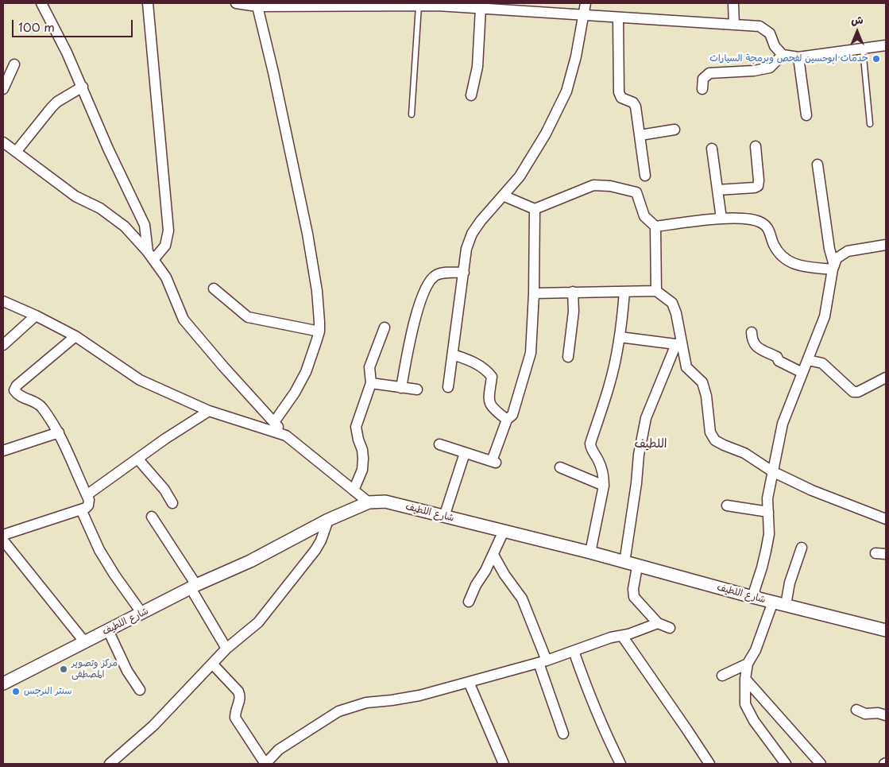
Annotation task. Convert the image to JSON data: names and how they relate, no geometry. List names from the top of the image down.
{
  "streets": {
    "street": ["شارع اللطيف"]
  },
  "districts": ["اللطيف"],
  "places": ["خدمات ابوحسين لفحص وبرمجة السيارات", "مركز وتصوير المصطفى", "سنتر النرجس"],
  "scale_bar": "100 m",
  "north": "top"
}
